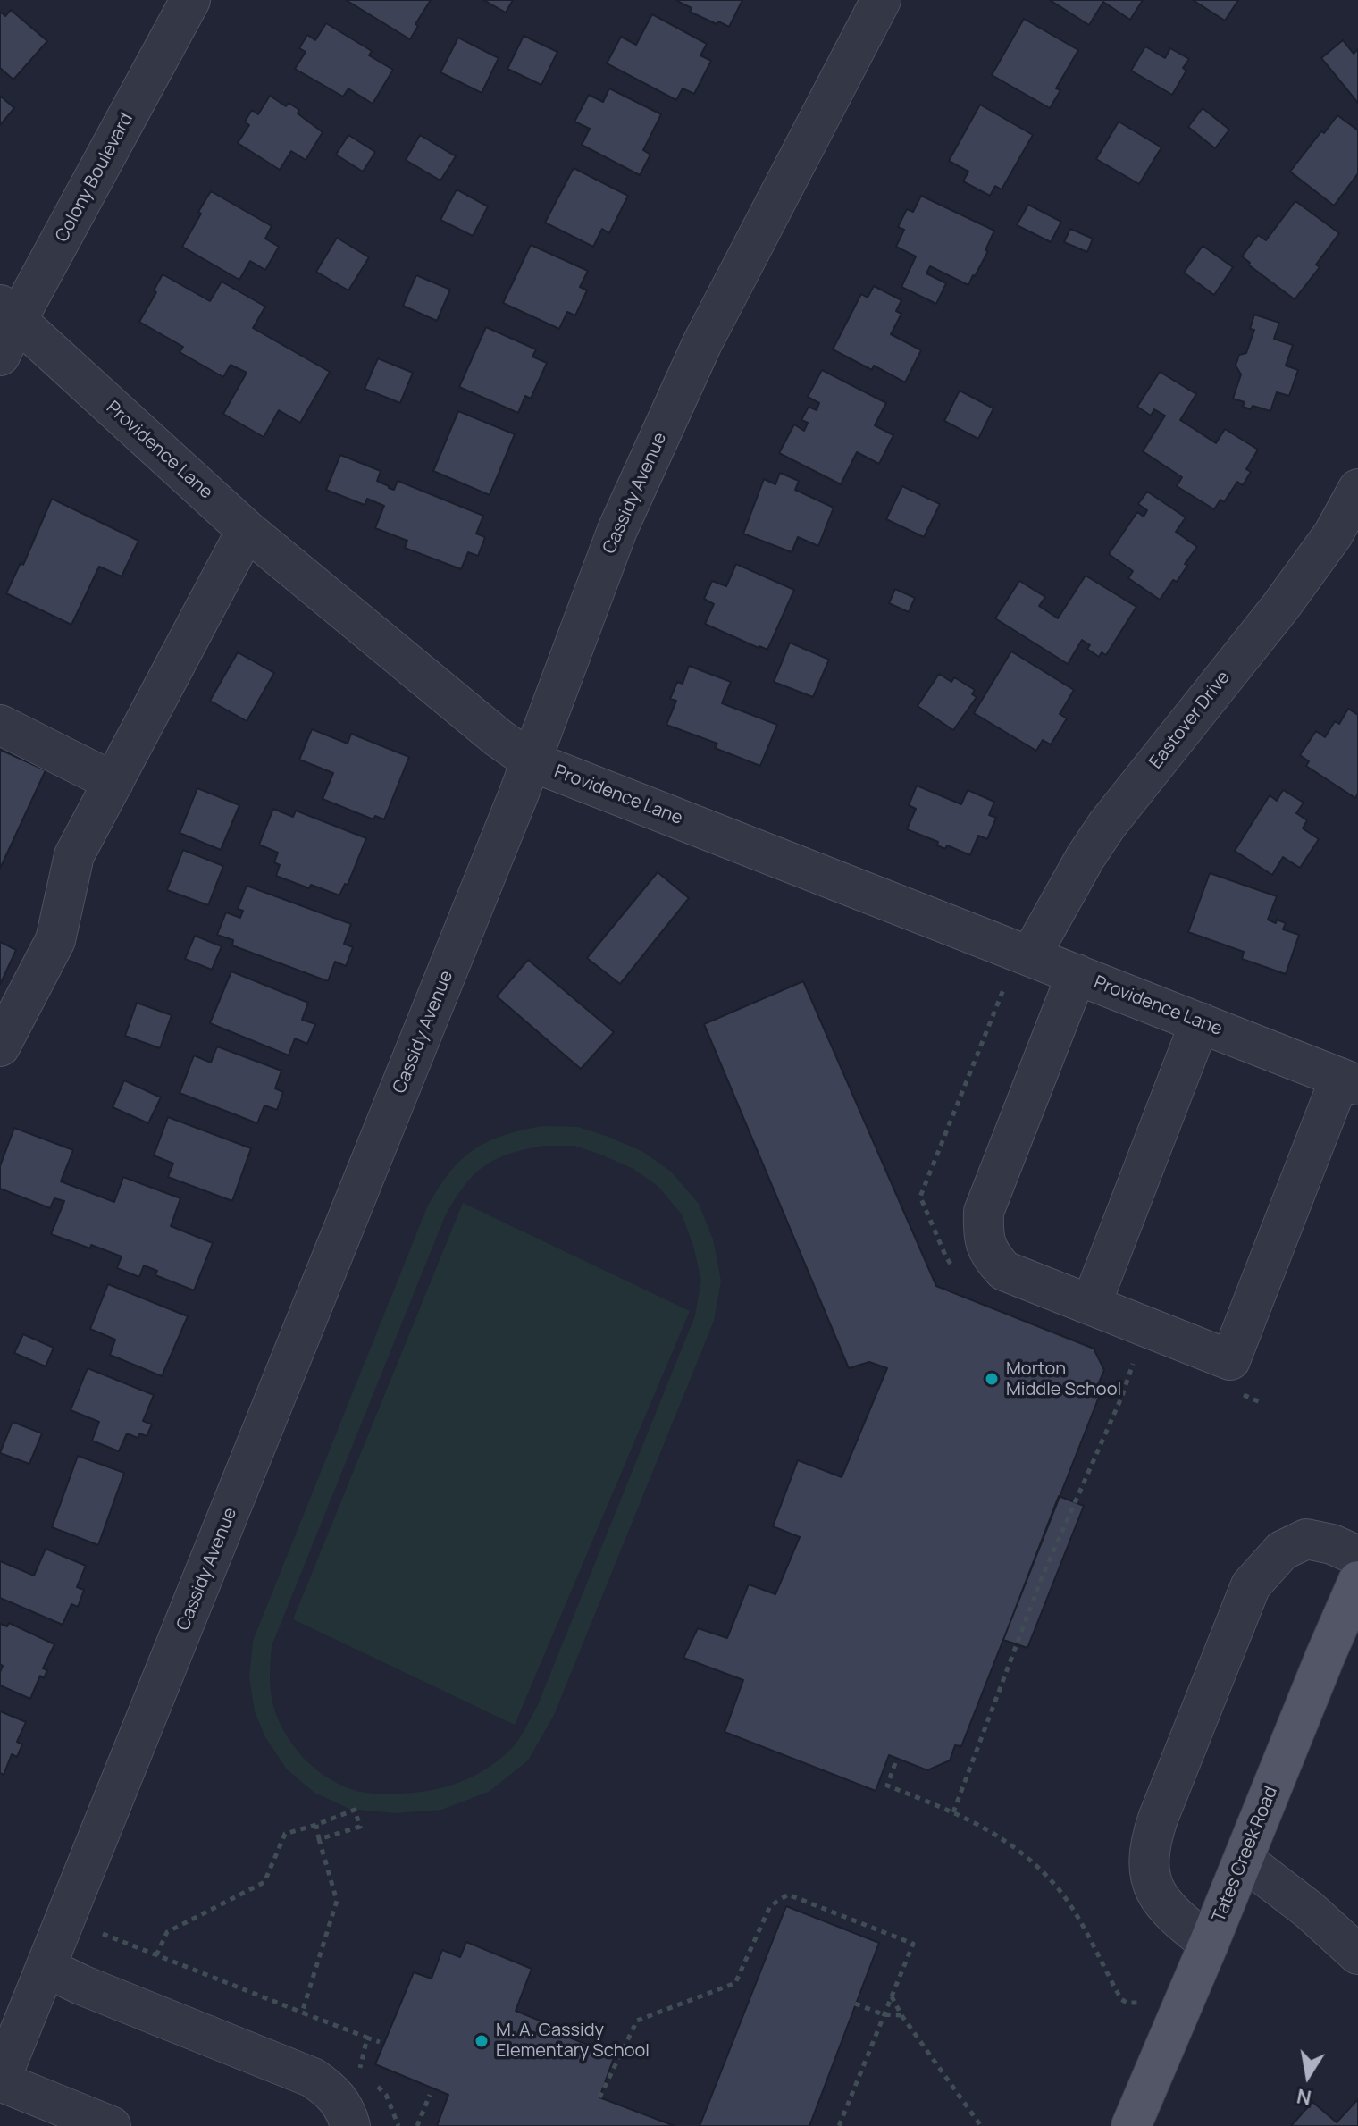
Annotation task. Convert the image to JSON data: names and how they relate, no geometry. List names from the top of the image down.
{
  "streets": {
    "main road": ["Tates Creek Road"],
    "street": [
      "Colony Boulevard",
      "Providence Lane",
      "Cassidy Avenue",
      "Eastover Drive"
    ]
  },
  "crossings": [
    ["Colony Boulevard", "Providence Lane"],
    ["Providence Lane", "Cassidy Avenue"],
    ["Providence Lane", "Eastover Drive"]
  ],
  "places": ["Morton Middle School", "M. A. Cassidy Elementary School"],
  "north": "bottom"
}
